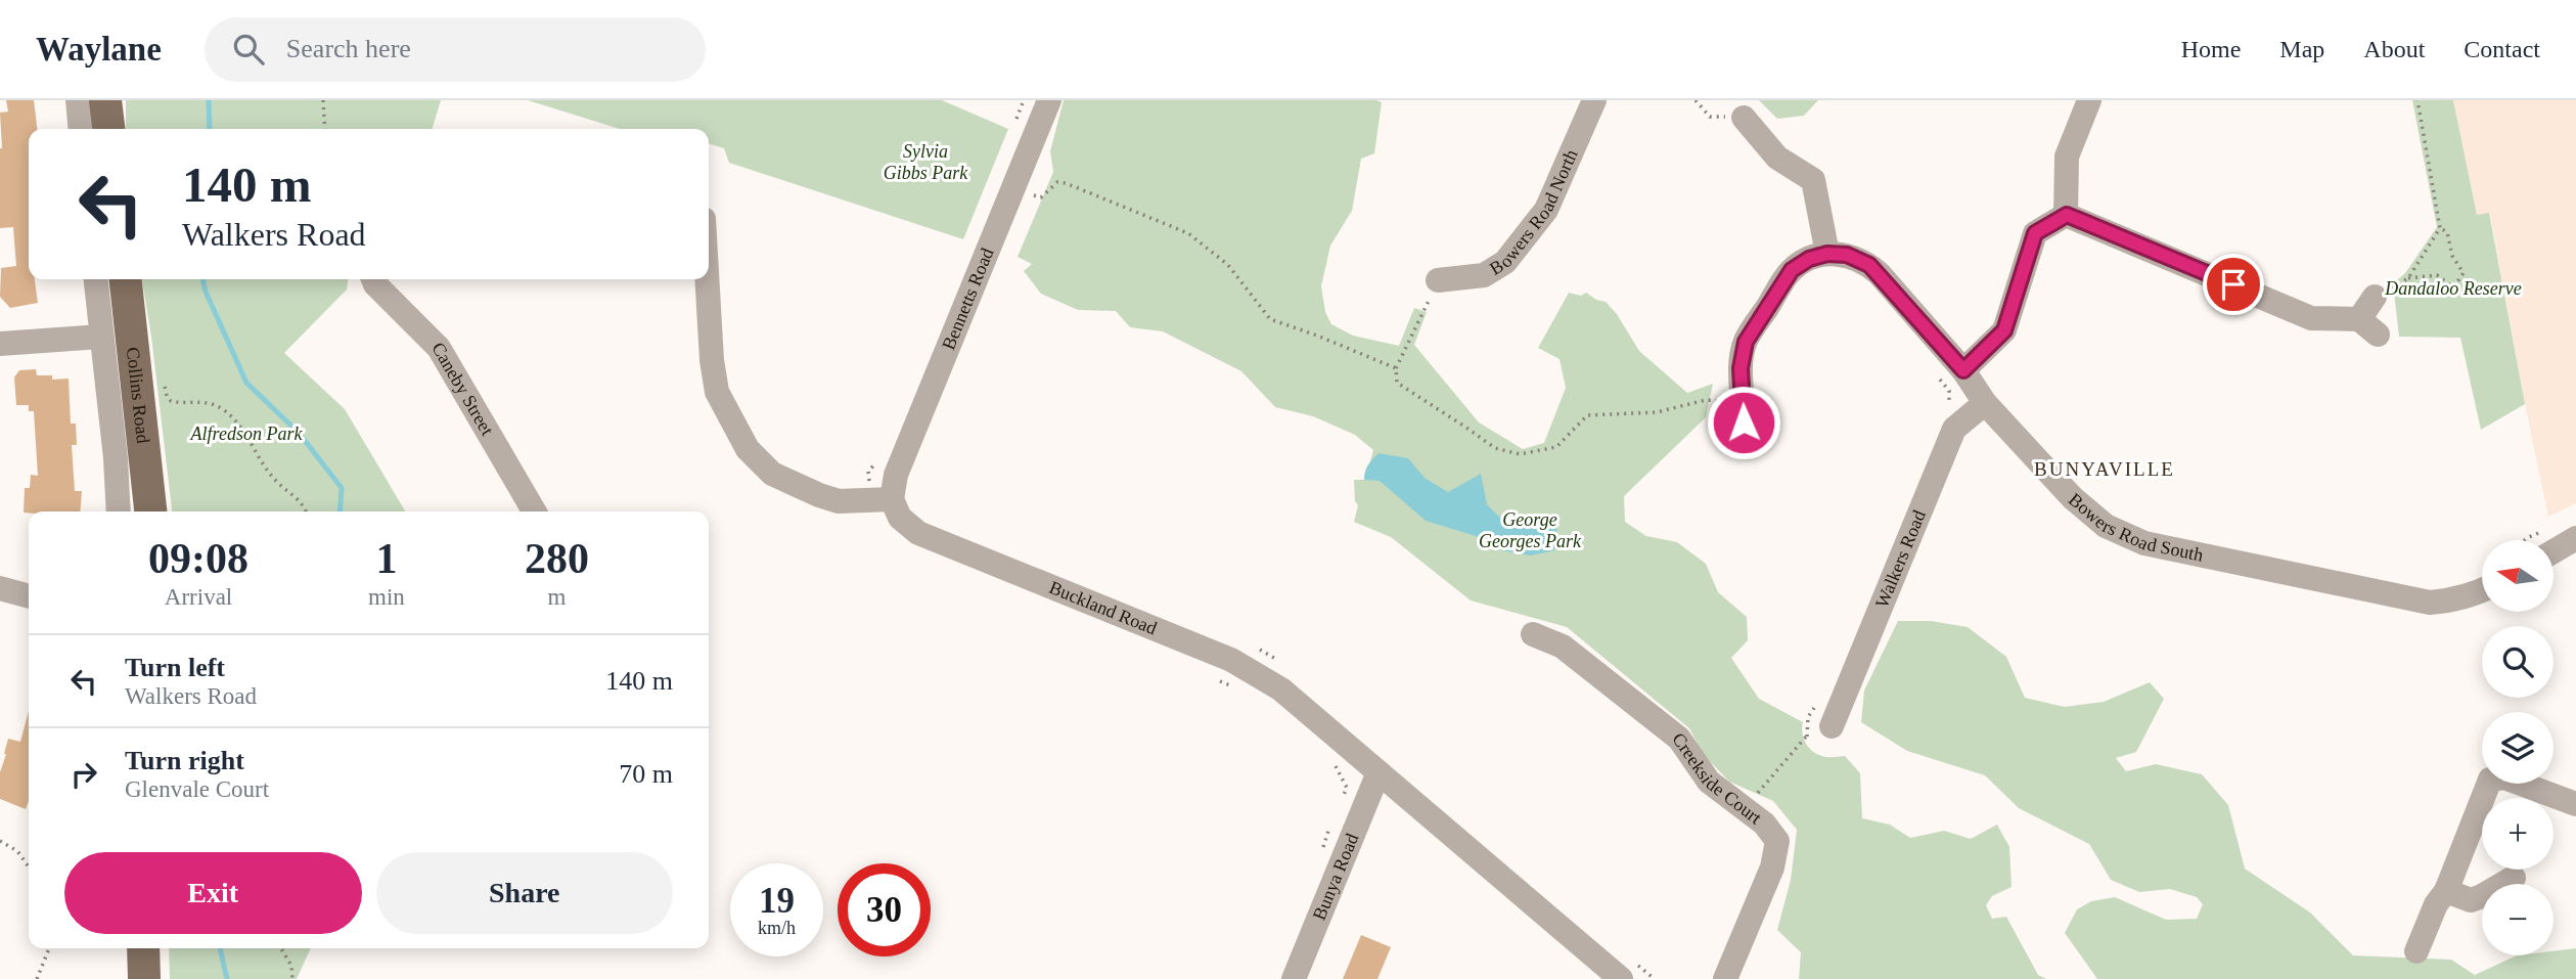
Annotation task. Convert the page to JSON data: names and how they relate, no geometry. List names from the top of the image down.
{
  "streets": {
    "main road": ["Collins Road"],
    "street": [
      "Bowers Road North",
      "Bennetts Road",
      "Caneby Street",
      "Bowers Road South",
      "Walkers Road",
      "Buckland Road",
      "Creekside Court",
      "Bunya Road"
    ]
  },
  "crossings": [
    ["Bennetts Road", "Buckland Road"],
    ["Bowers Road South", "Walkers Road"],
    ["Buckland Road", "Bunya Road"]
  ],
  "districts": ["BUNYAVILLE"],
  "parks": [
    "Sylvia Gibbs Park",
    "Dandaloo Reserve",
    "Alfredson Park",
    "George Georges Park"
  ],
  "north": "left",
  "page": {
    "header": "Waylane",
    "search": "Search here",
    "nav": [
      "Home",
      "Map",
      "About",
      "Contact"
    ],
    "turn": ["140 m", "Walkers Road"],
    "eta": [
      "09:08",
      "Arrival",
      "1",
      "min",
      "280",
      "m"
    ],
    "map_buttons": ["+", "−"],
    "list": [
      {
        "name": "Turn left",
        "note": "Walkers Road",
        "value": "140 m"
      },
      {
        "name": "Turn right",
        "note": "Glenvale Court",
        "value": "70 m"
      }
    ],
    "buttons": ["Exit", "Share"],
    "speed": "19 km/h",
    "limit": "30"
  }
}
